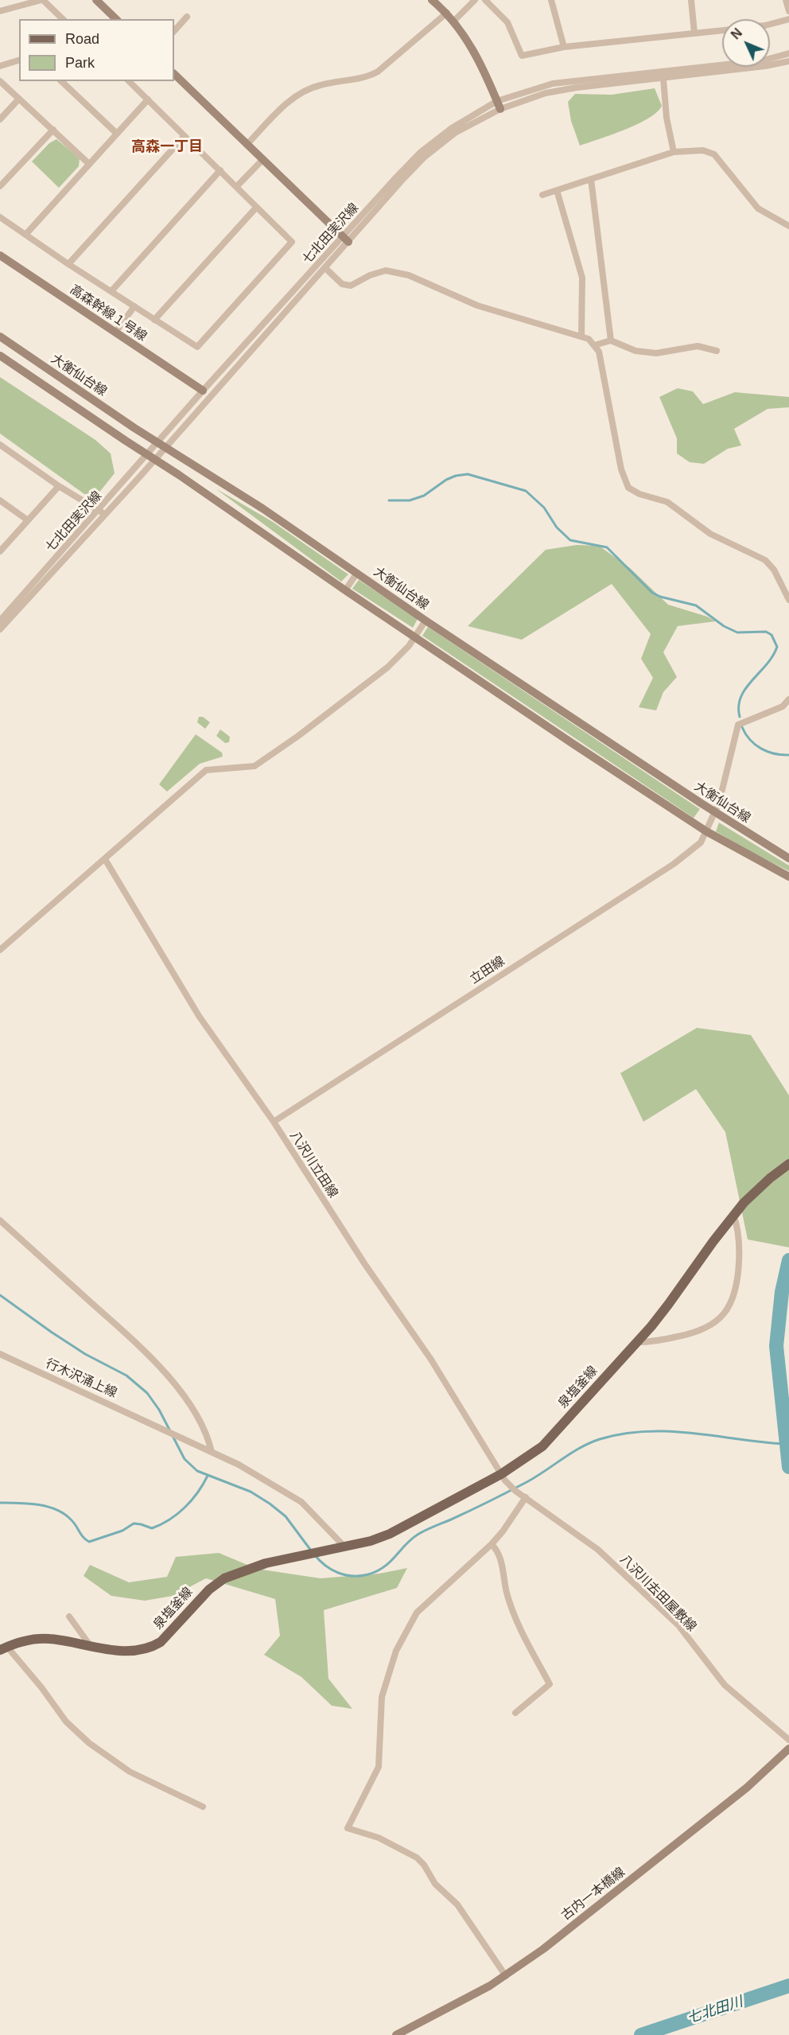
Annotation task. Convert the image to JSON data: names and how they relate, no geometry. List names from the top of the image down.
{
  "streets": {
    "main road": [
      "高森幹線１号線",
      "大衡仙台線",
      "泉塩釜線",
      "古内一本橋線"
    ],
    "street": [
      "七北田実沢線",
      "立田線",
      "八沢川立田線",
      "行木沢涌上線",
      "八沢川去田屋敷線"
    ]
  },
  "crossings": [
    ["七北田実沢線", "高森幹線１号線"],
    ["七北田実沢線", "大衡仙台線"],
    ["大衡仙台線", "立田線"],
    ["立田線", "八沢川立田線"],
    ["八沢川立田線", "泉塩釜線"],
    ["八沢川立田線", "八沢川去田屋敷線"],
    ["行木沢涌上線", "泉塩釜線"]
  ],
  "districts": ["高森一丁目"],
  "water": ["七北田川"],
  "legend": ["Road", "Park"],
  "north": "top left"
}
